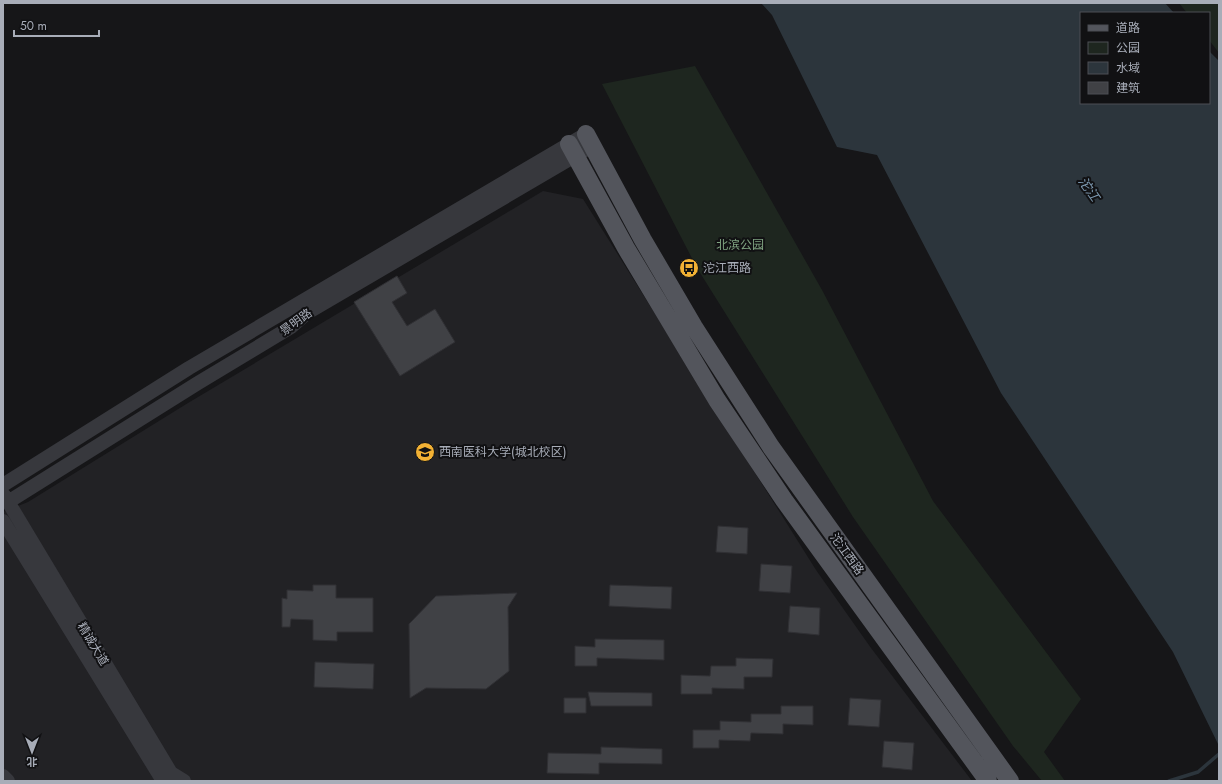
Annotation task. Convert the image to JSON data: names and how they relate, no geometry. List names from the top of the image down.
{
  "streets": {
    "main road": ["沱江西路"],
    "street": ["景明路", "精诚大道"]
  },
  "crossings": [
    ["景明路", "沱江西路"],
    ["景明路", "精诚大道"]
  ],
  "water": ["沱江"],
  "parks": ["北滨公园"],
  "places": {
    "bus stop": ["沱江西路"],
    "school or university": ["西南医科大学(城北校区)"]
  },
  "legend": [
    "道路",
    "公园",
    "水域",
    "建筑"
  ],
  "scale_bar": "50 m",
  "north": "bottom"
}
